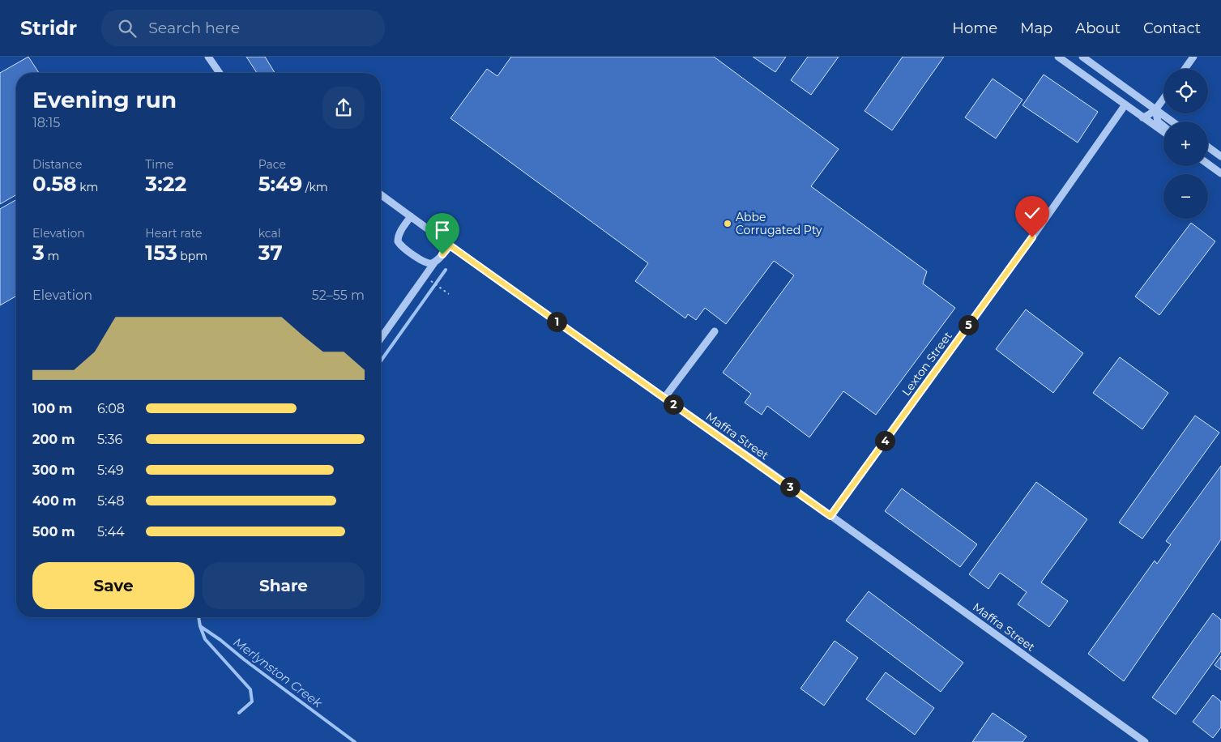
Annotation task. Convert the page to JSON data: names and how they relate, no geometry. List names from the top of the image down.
{
  "streets": {
    "street": ["Lexton Street", "Maffra Street"]
  },
  "crossings": [
    ["Lexton Street", "Maffra Street"]
  ],
  "water": ["Merlynston Creek"],
  "places": ["Abbe Corrugated Pty"],
  "page": {
    "header": "Stridr",
    "search": "Search here",
    "nav": [
      "Home",
      "Map",
      "About",
      "Contact"
    ],
    "map_buttons": ["+", "−"],
    "heading": ["Evening run", "18:15"],
    "stats": [
      ["Distance", "0.58 km"],
      ["Time", "3:22"],
      ["Pace", "5:49 /km"],
      ["Elevation", "3 m"],
      ["Heart rate", "153 bpm"],
      ["kcal", "37"]
    ],
    "chart": ["Elevation", "52–55 m"],
    "pins": [
      "1",
      "5",
      "2",
      "4",
      "3"
    ],
    "list": [
      {
        "name": "100 m",
        "note": "6:08"
      },
      {
        "name": "200 m",
        "note": "5:36"
      },
      {
        "name": "300 m",
        "note": "5:49"
      },
      {
        "name": "400 m",
        "note": "5:48"
      },
      {
        "name": "500 m",
        "note": "5:44"
      }
    ],
    "buttons": ["Save", "Share"]
  }
}
